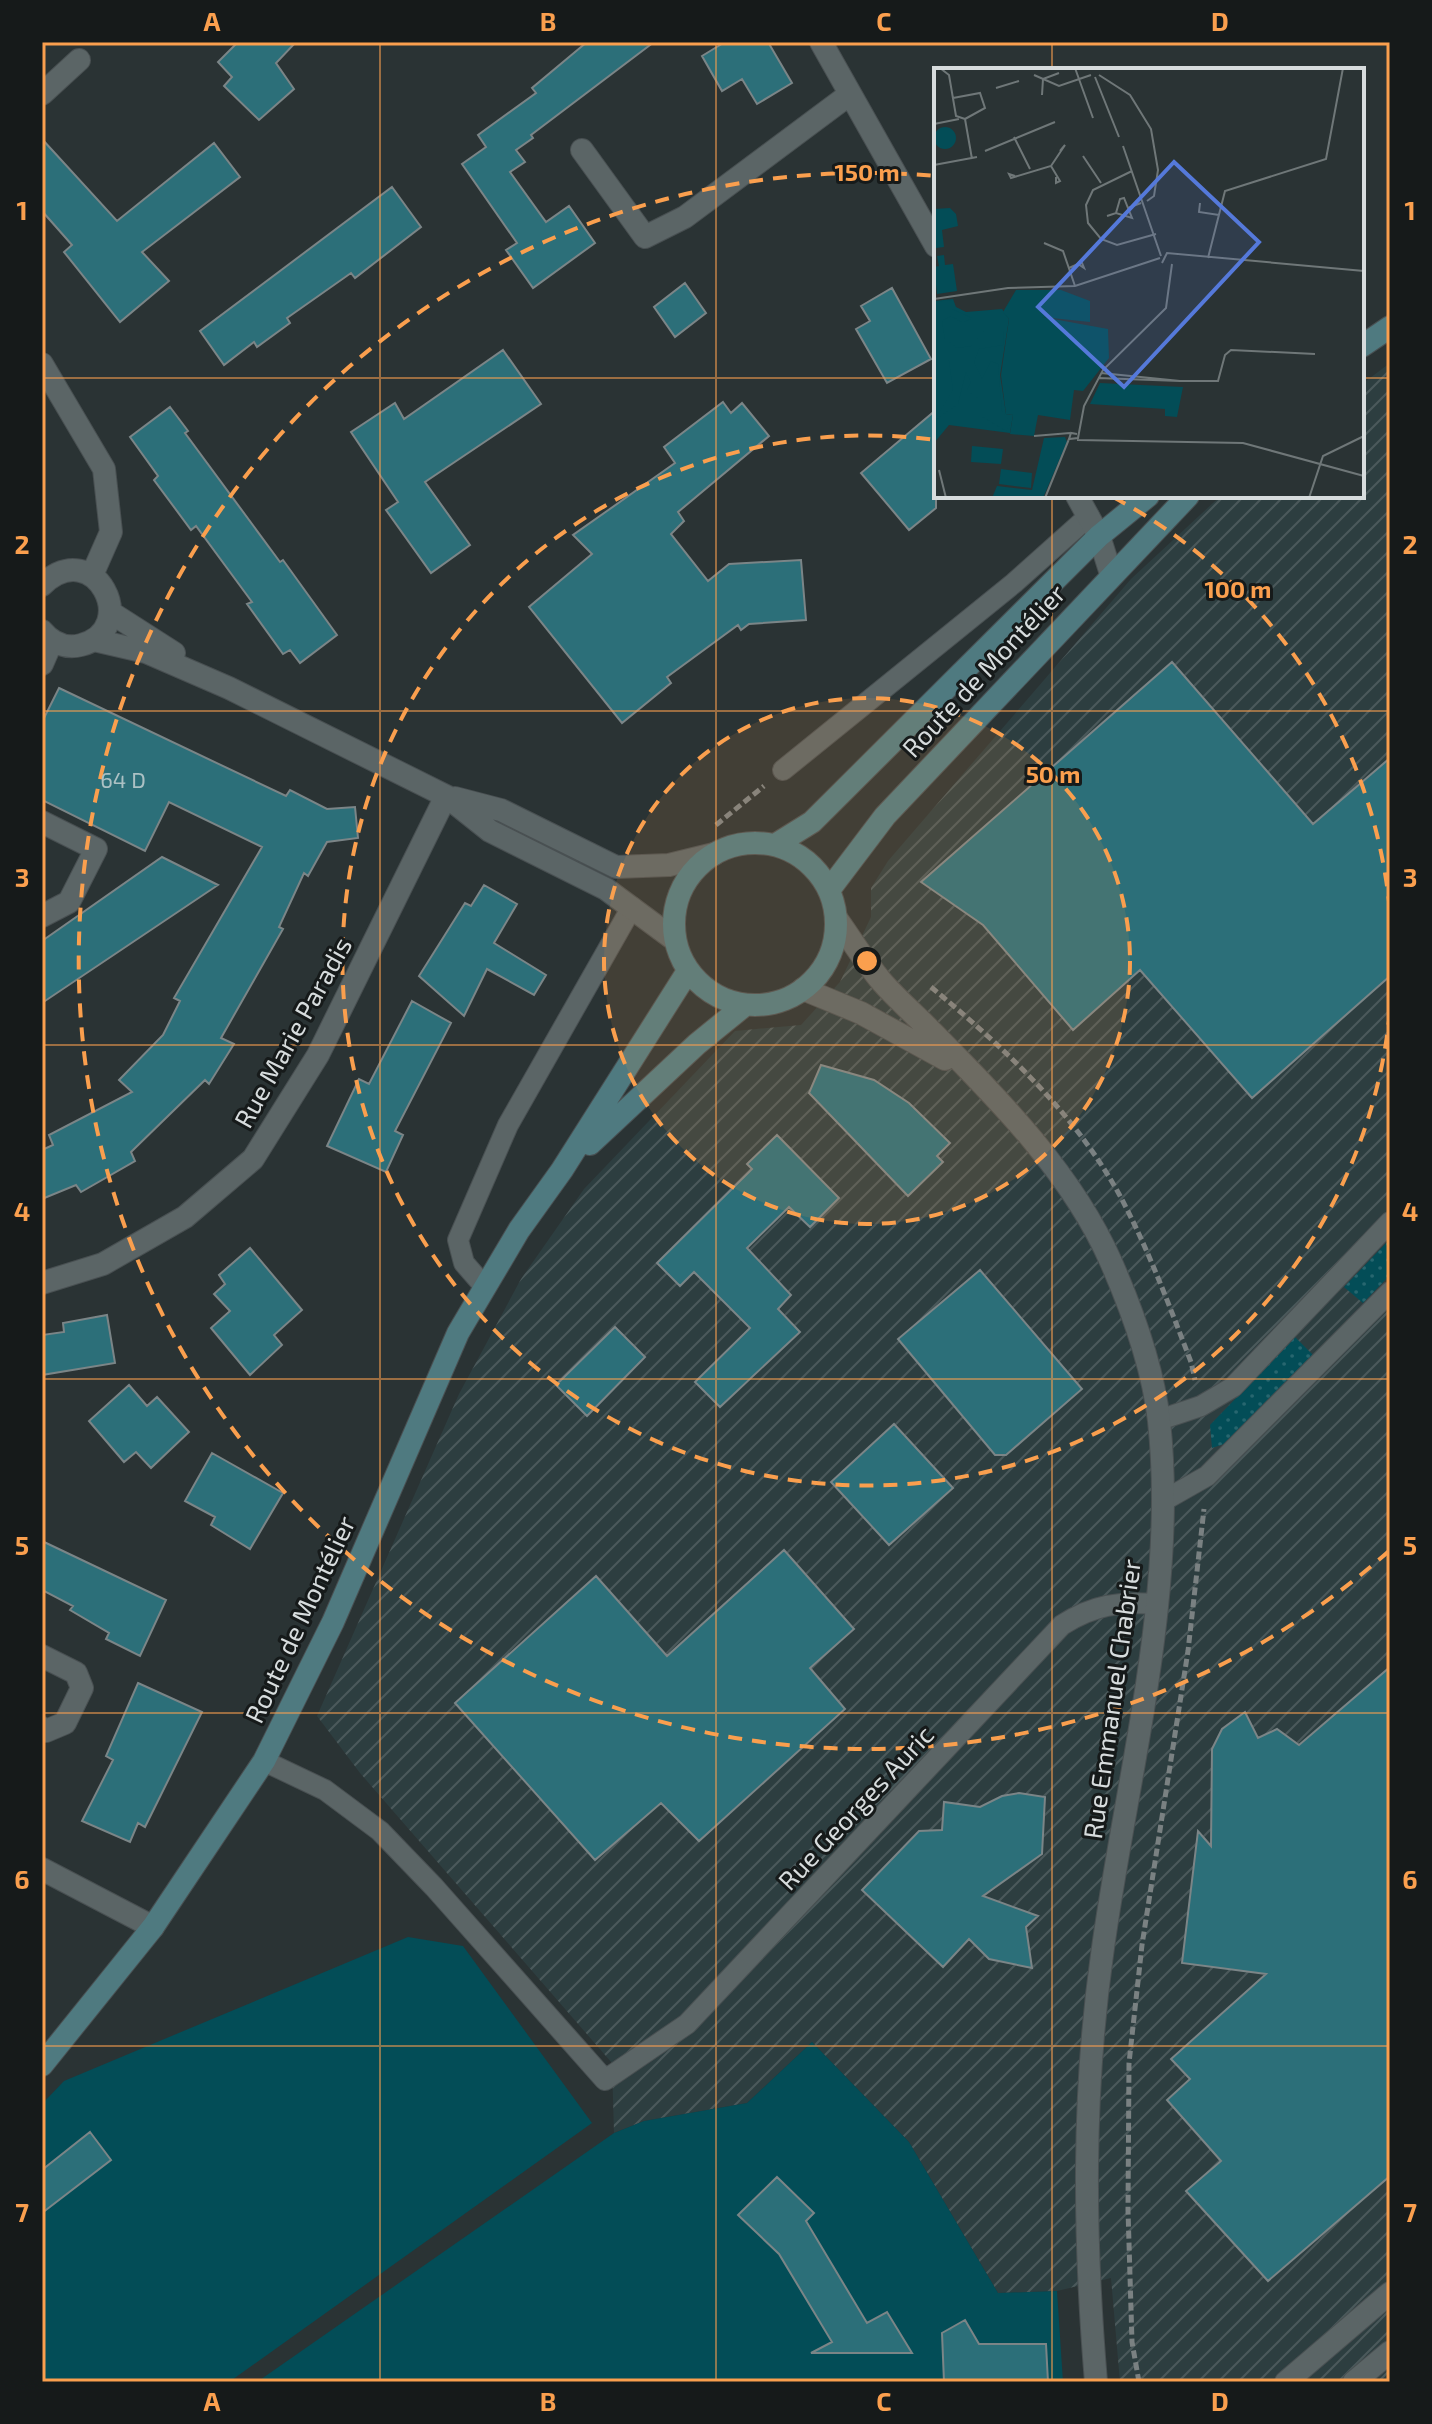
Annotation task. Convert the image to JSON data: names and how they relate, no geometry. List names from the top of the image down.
{
  "streets": {
    "main road": ["Route de Montélier"],
    "street": ["Rue Marie Paradis", "Rue Emmanuel Chabrier"],
    "lane": ["Rue Georges Auric"]
  },
  "crossings": [
    ["Route de Montélier", "Rue Emmanuel Chabrier"],
    ["Route de Montélier", "Rue Georges Auric"],
    ["Rue Emmanuel Chabrier", "Rue Georges Auric"]
  ],
  "house_numbers": ["64 D"],
  "grid": {
    "columns": [
      "A",
      "B",
      "C",
      "D"
    ],
    "rows": [
      "1",
      "2",
      "3",
      "4",
      "5",
      "6",
      "7"
    ]
  },
  "rings": ["150 m", "100 m", "50 m"]
}
